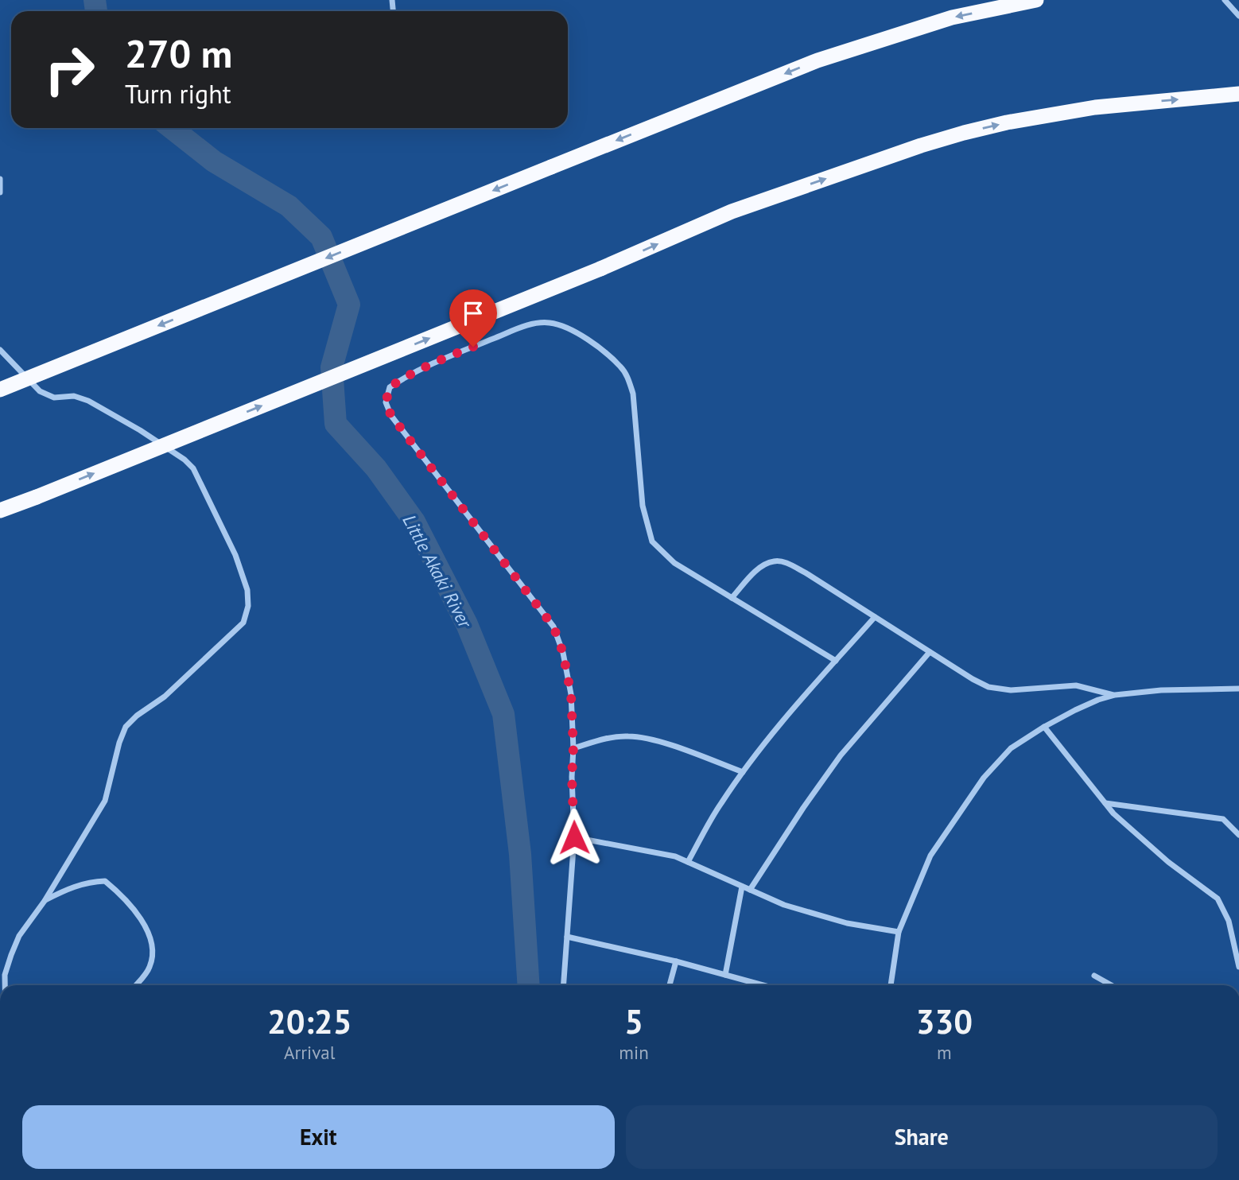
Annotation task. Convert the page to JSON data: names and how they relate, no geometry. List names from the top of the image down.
{
  "water": ["Little Akaki River"],
  "page": {
    "turn": ["270 m", "Turn right"],
    "eta": [
      "20:25",
      "Arrival",
      "5",
      "min",
      "330",
      "m"
    ],
    "buttons": ["Exit", "Share"]
  }
}
